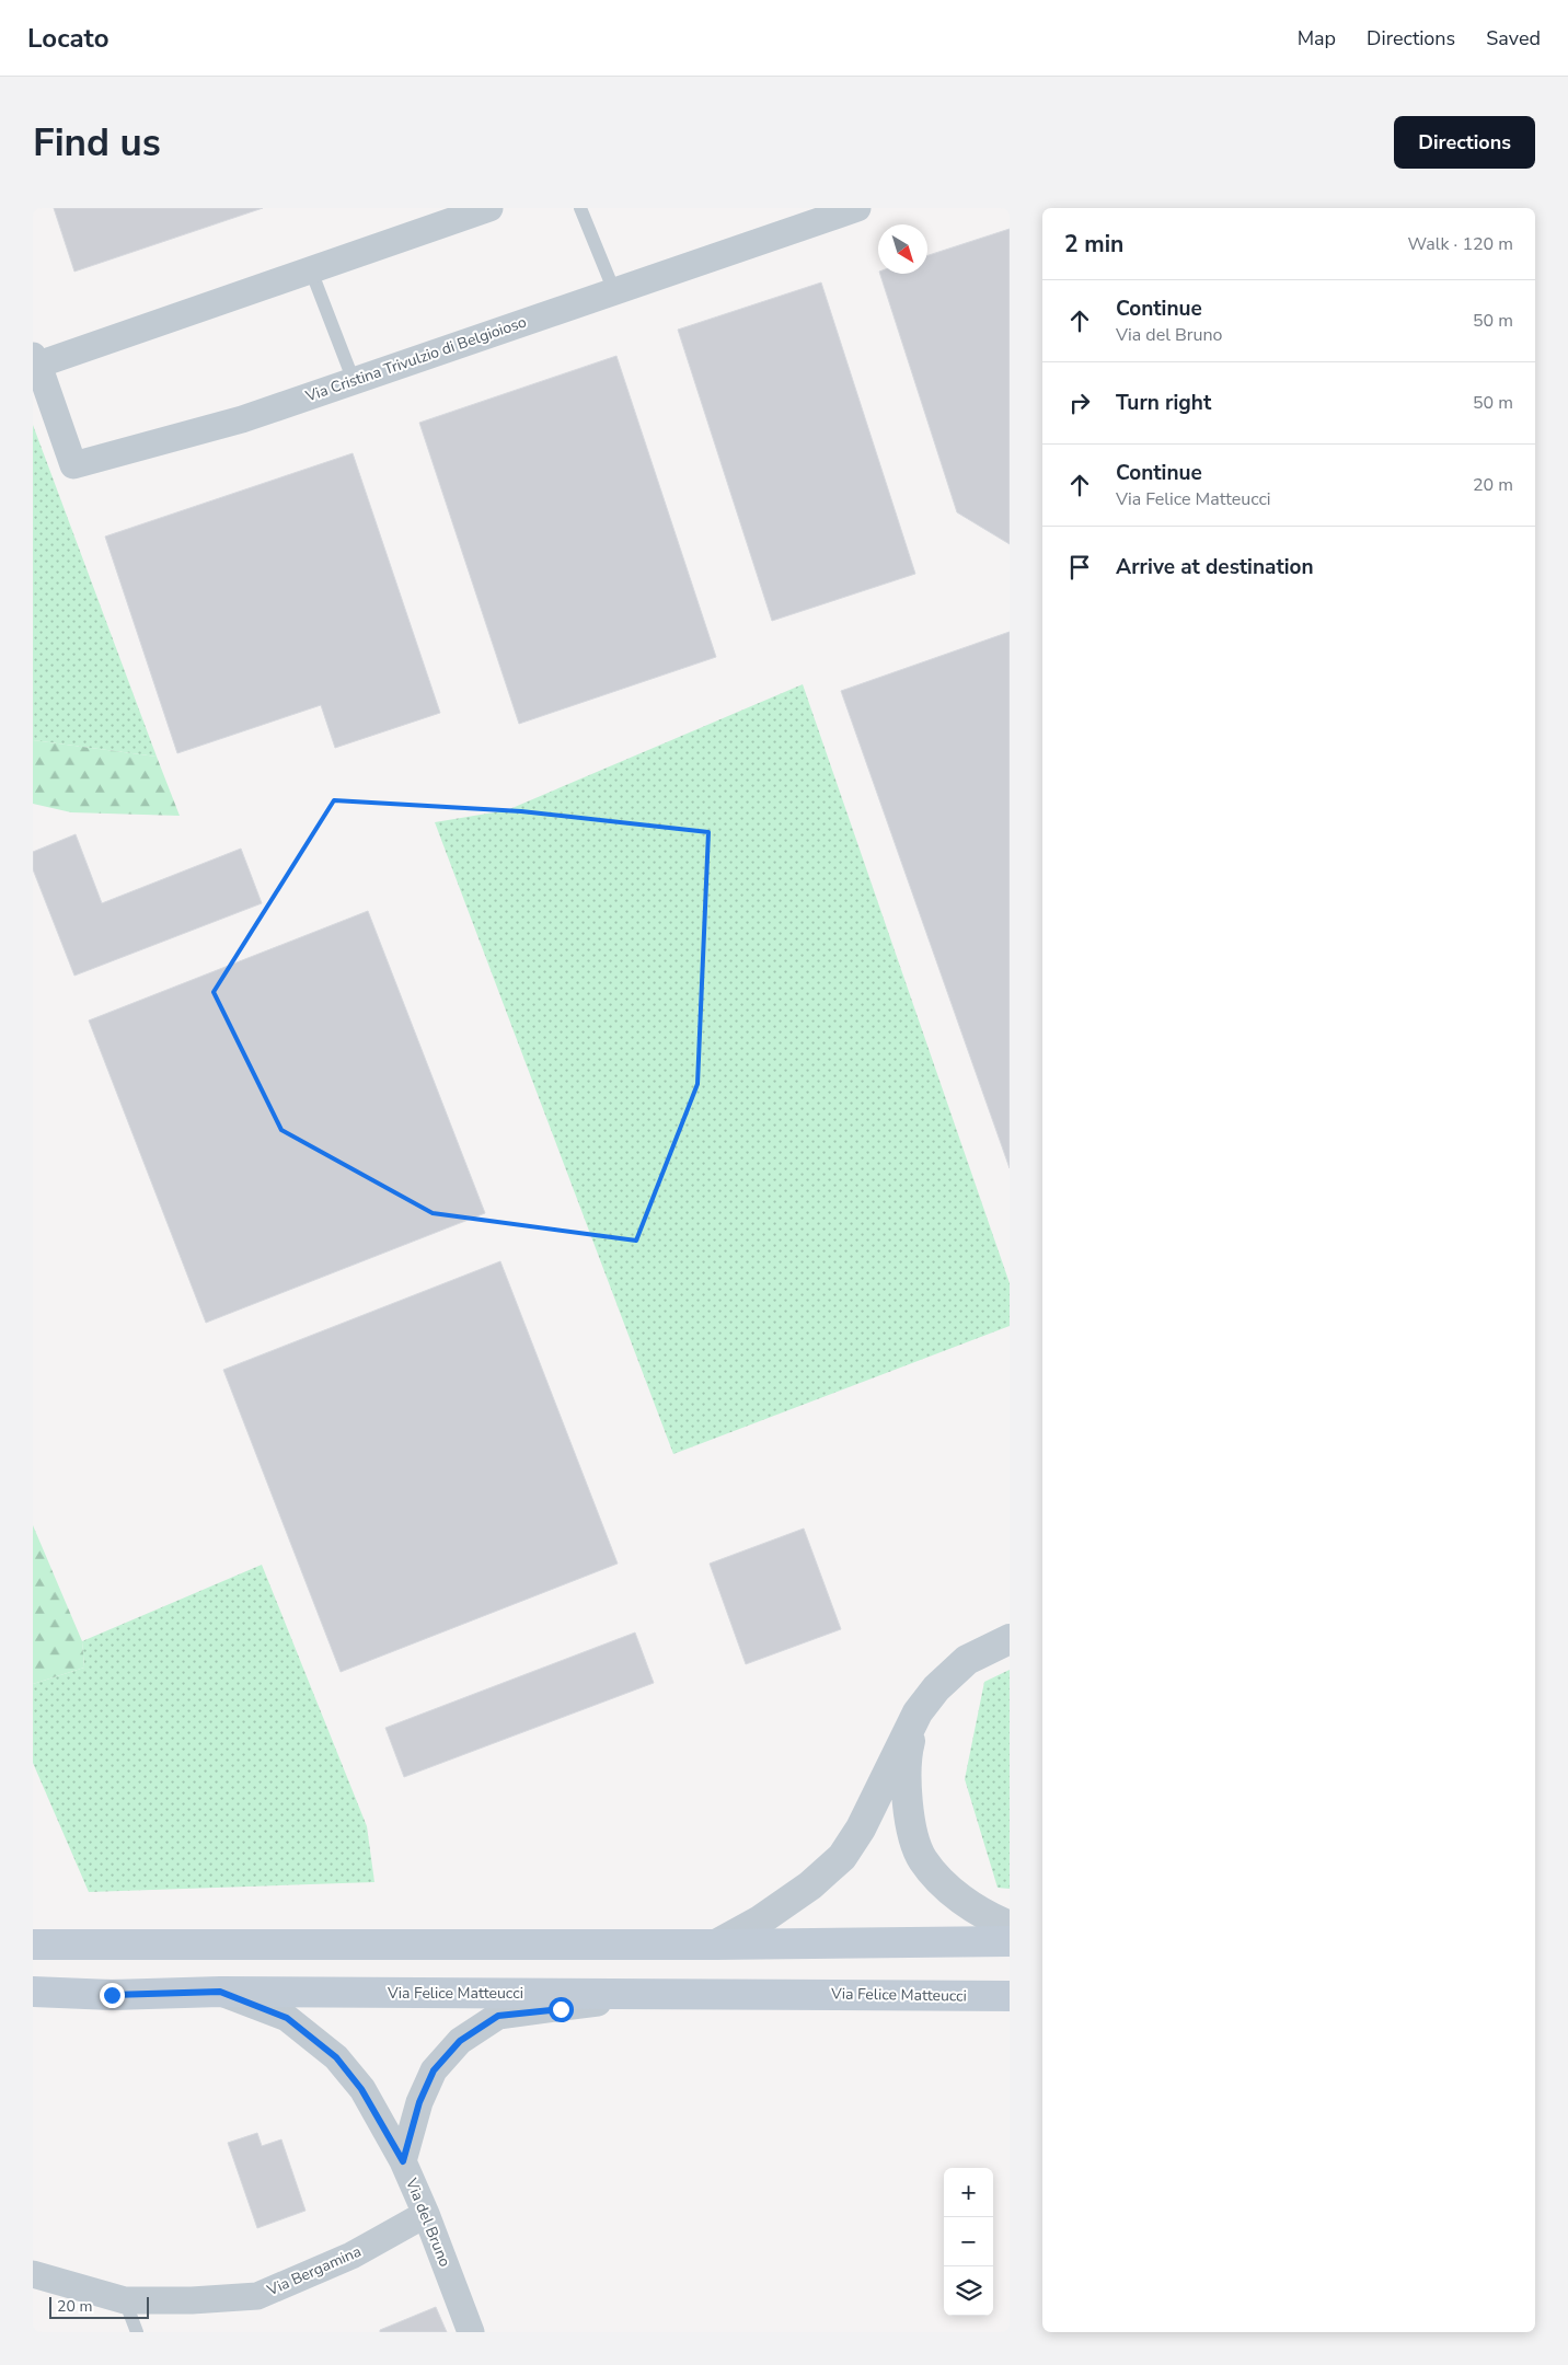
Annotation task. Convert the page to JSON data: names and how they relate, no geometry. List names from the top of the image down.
{
  "streets": {
    "main road": ["Via Felice Matteucci"],
    "street": ["Via Cristina Trivulzio di Belgioioso", "Via del Bruno", "Via Bergamina"]
  },
  "crossings": [
    ["Via Felice Matteucci", "Via del Bruno"],
    ["Via del Bruno", "Via Bergamina"]
  ],
  "scale_bar": "20 m",
  "north": "bottom right",
  "page": {
    "header": "Locato",
    "nav": ["Map", "Directions", "Saved"],
    "buttons": "Directions",
    "title": "Find us",
    "heading": ["2 min", "Walk · 120 m"],
    "list": [
      ["Continue", "Via del Bruno", "50 m"],
      ["Turn right", "50 m"],
      ["Continue", "Via Felice Matteucci", "20 m"],
      "Arrive at destination"
    ],
    "map_buttons": ["+", "−"],
    "scale": "20 m"
  }
}
